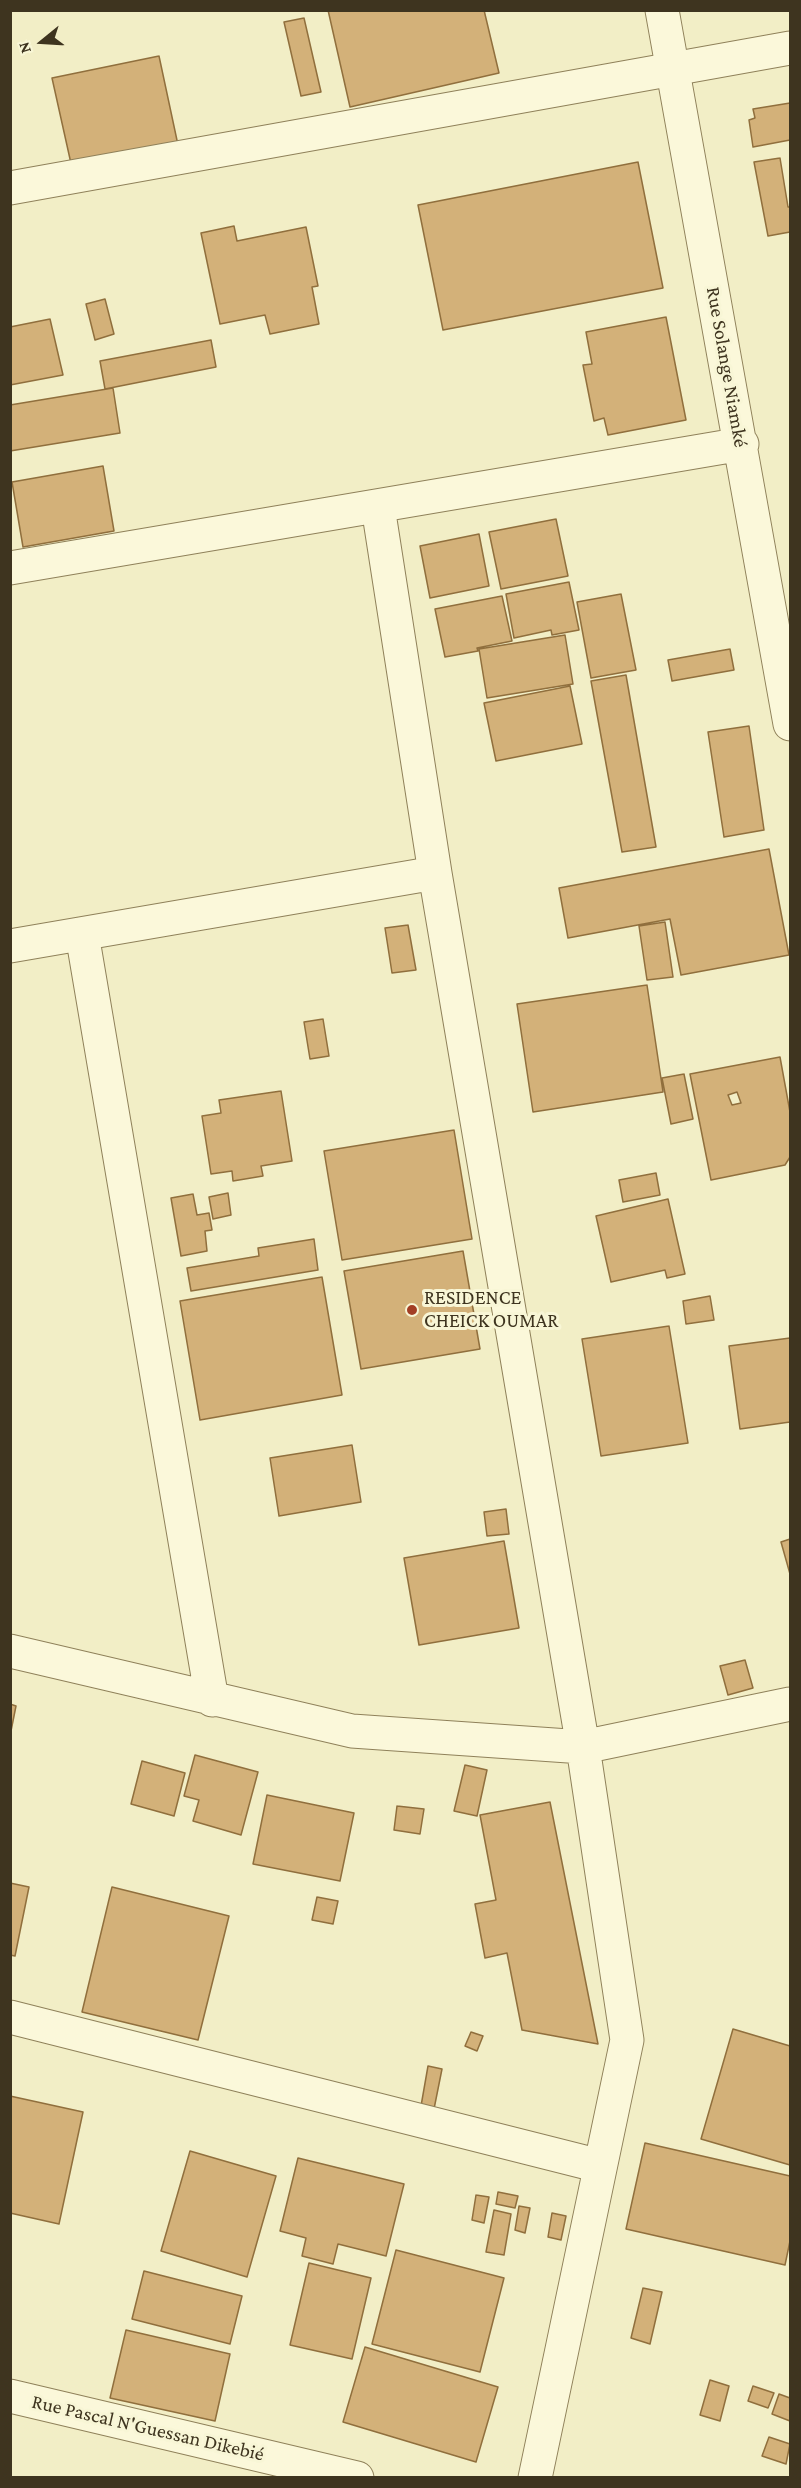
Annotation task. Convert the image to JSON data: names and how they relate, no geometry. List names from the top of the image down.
{
  "streets": {
    "street": ["Rue Solange Niamké", "Rue Pascal N'Guessan Dikebié"]
  },
  "places": ["RESIDENCE CHEICK OUMAR"],
  "north": "left"
}
